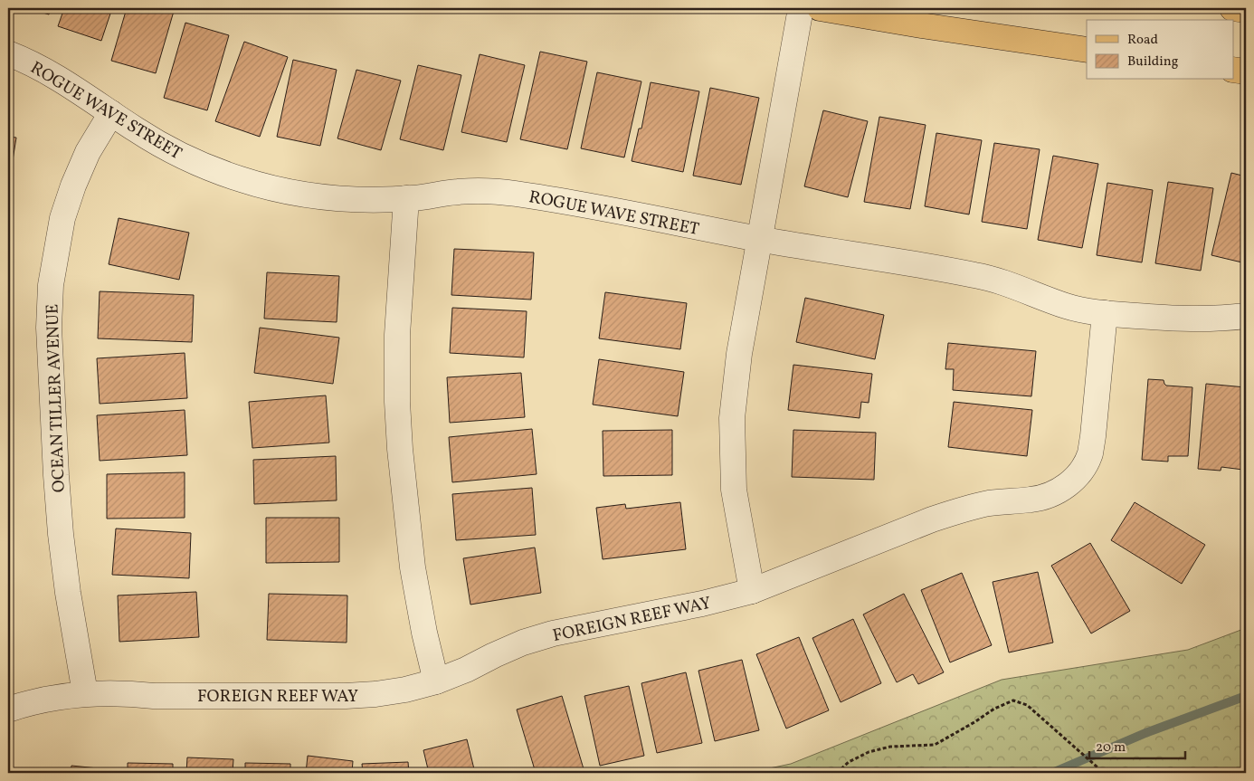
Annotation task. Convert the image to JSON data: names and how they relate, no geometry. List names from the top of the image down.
{
  "streets": {
    "street": ["ROGUE WAVE STREET", "OCEAN TILLER AVENUE", "FOREIGN REEF WAY"]
  },
  "crossings": [
    ["ROGUE WAVE STREET", "OCEAN TILLER AVENUE"],
    ["ROGUE WAVE STREET", "FOREIGN REEF WAY"],
    ["OCEAN TILLER AVENUE", "FOREIGN REEF WAY"]
  ],
  "legend": ["Road", "Building"],
  "scale_bar": "20 m"
}
